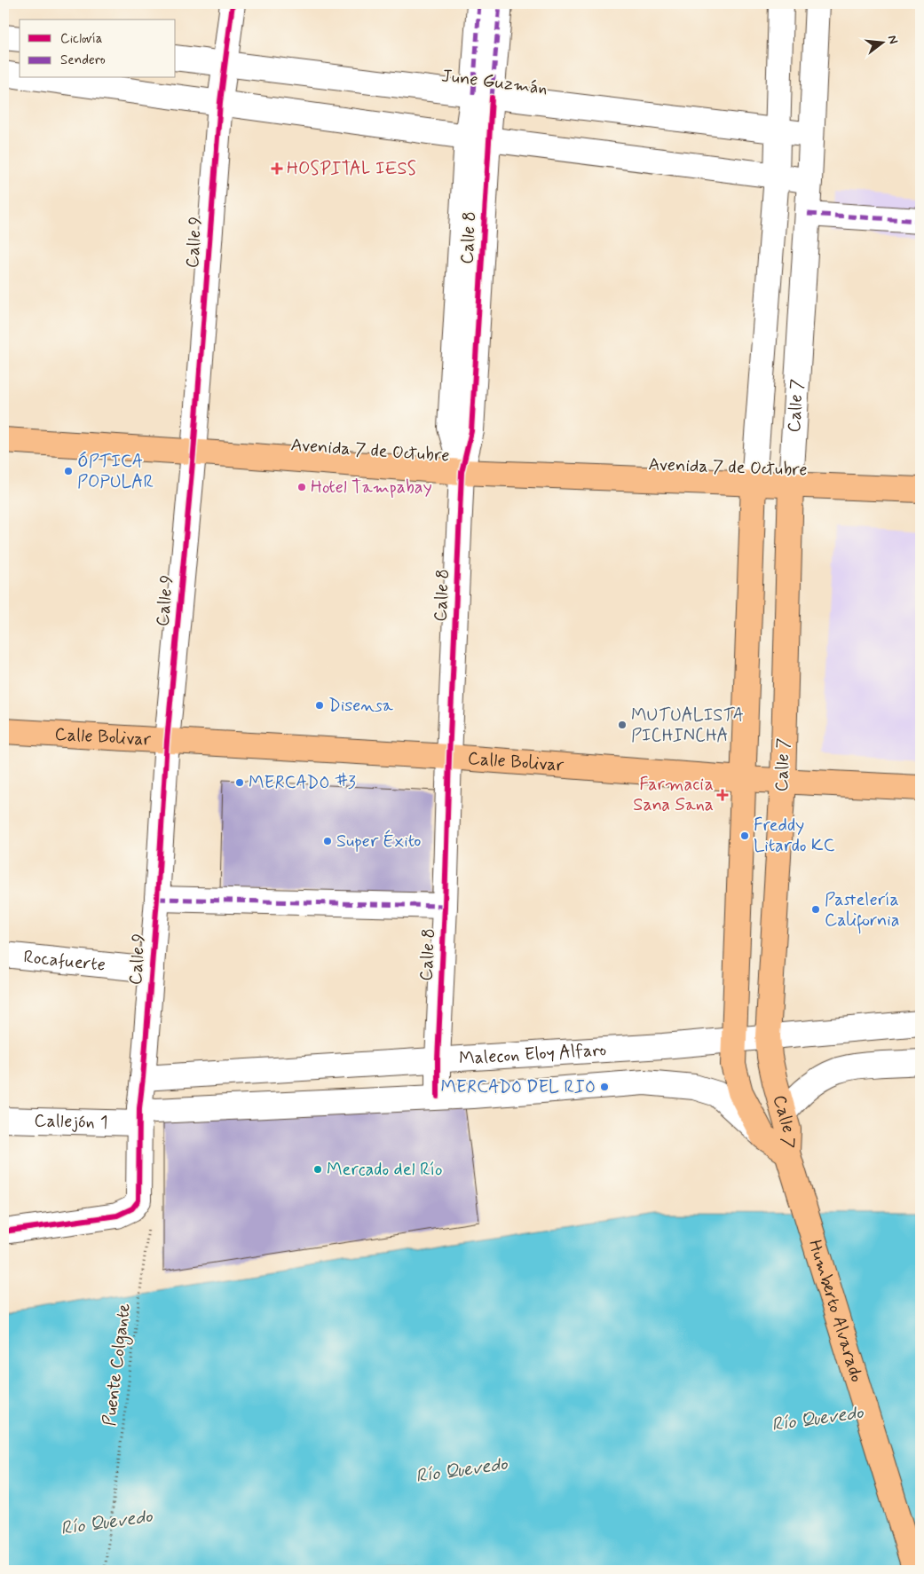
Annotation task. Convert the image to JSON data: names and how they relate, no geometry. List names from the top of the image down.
{
  "streets": {
    "main road": [
      "Calle 7",
      "Avenida 7 de Octubre",
      "Calle Bolivar",
      "Humberto Alvarado"
    ],
    "street": [
      "June Guzmán",
      "Calle 8",
      "Calle 9",
      "Rocafuerte",
      "Malecon Eloy Alfaro",
      "Callejón 1"
    ],
    "path": ["Puente Colgante"]
  },
  "crossings": [
    ["June Guzmán", "Calle 8"],
    ["June Guzmán", "Calle 9"],
    ["June Guzmán", "Calle 7"],
    ["Calle 8", "Avenida 7 de Octubre"],
    ["Calle 8", "Calle Bolivar"],
    ["Calle 8", "Malecon Eloy Alfaro"],
    ["Calle 9", "Avenida 7 de Octubre"],
    ["Calle 9", "Calle Bolivar"],
    ["Calle 9", "Rocafuerte"],
    ["Calle 9", "Malecon Eloy Alfaro"],
    ["Calle 9", "Callejón 1"],
    ["Calle 7", "Avenida 7 de Octubre"],
    ["Calle 7", "Calle Bolivar"],
    ["Calle 7", "Malecon Eloy Alfaro"],
    ["Calle 7", "Humberto Alvarado"],
    ["Malecon Eloy Alfaro", "Callejón 1"]
  ],
  "water": ["Río Quevedo"],
  "places": {
    "health": ["HOSPITAL IESS", "Farmacia Sana Sana"],
    "other": [
      "ÓPTICA POPULAR",
      "Hotel Tampabay",
      "Disensa",
      "MUTUALISTA PICHINCHA",
      "MERCADO #3",
      "Freddy Litardo KC",
      "Super Éxito",
      "Pastelería California",
      "MERCADO DEL RIO",
      "Mercado del Río"
    ]
  },
  "legend": ["Ciclovía", "Sendero"],
  "north": "right"
}
